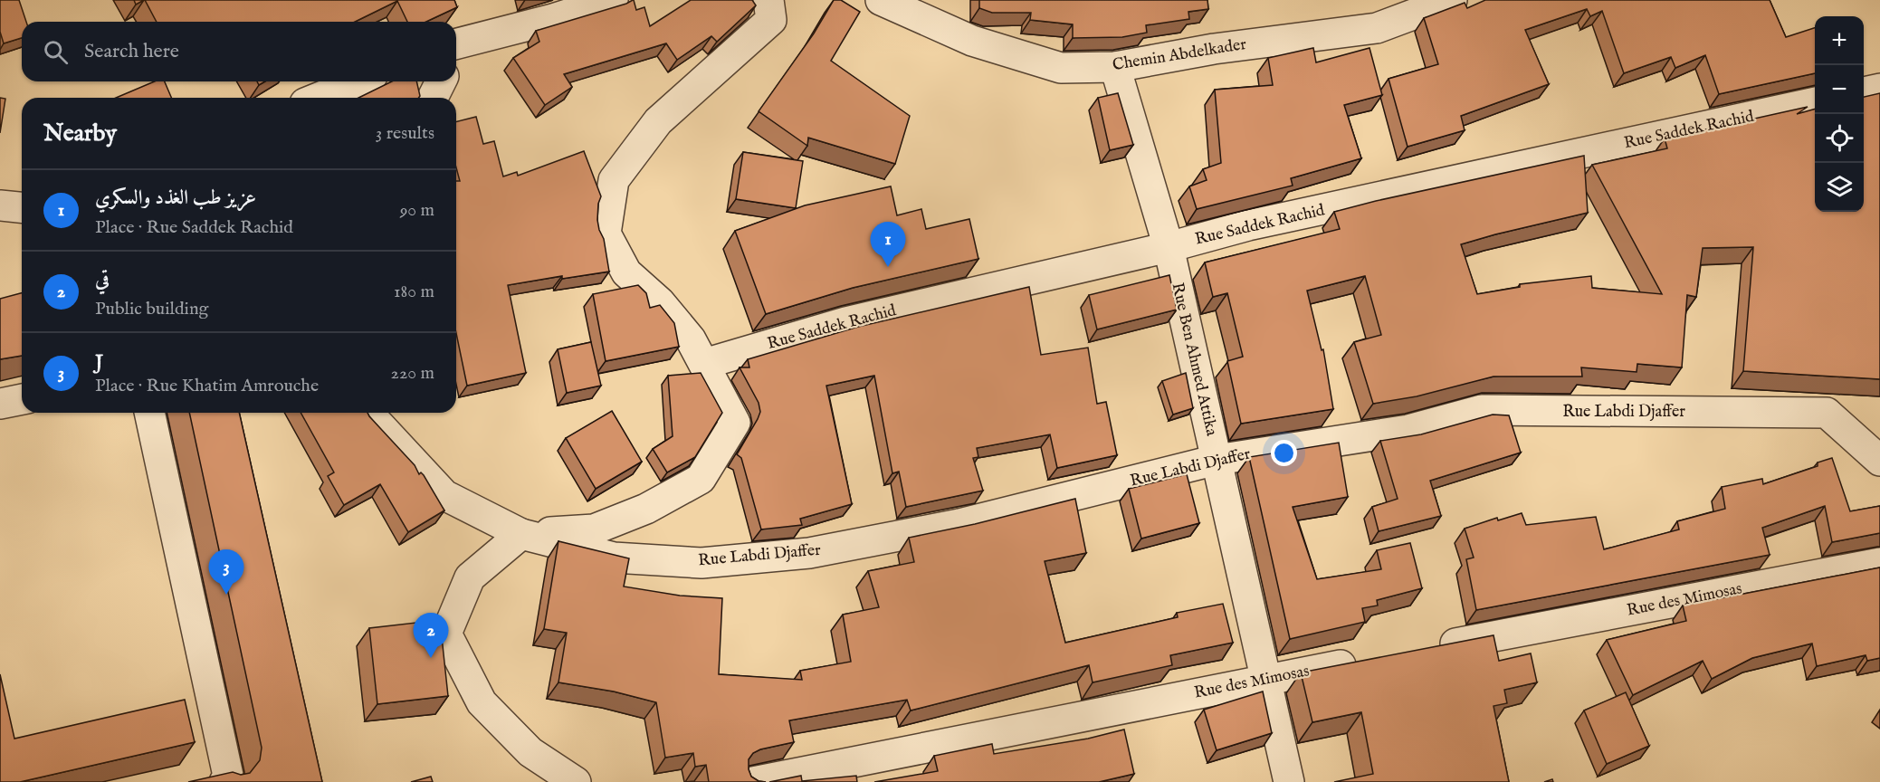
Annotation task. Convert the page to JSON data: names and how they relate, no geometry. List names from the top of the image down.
{
  "streets": {
    "street": [
      "Chemin Abdelkader",
      "Rue Saddek Rachid",
      "Rue Ben Ahmed Attika",
      "Rue Labdi Djaffer",
      "Rue des Mimosas"
    ]
  },
  "crossings": [
    ["Chemin Abdelkader", "Rue Ben Ahmed Attika"],
    ["Rue Saddek Rachid", "Rue Ben Ahmed Attika"],
    ["Rue Ben Ahmed Attika", "Rue Labdi Djaffer"],
    ["Rue Ben Ahmed Attika", "Rue des Mimosas"]
  ],
  "page": {
    "map_buttons": ["+", "−"],
    "search": "Search here",
    "heading": ["Nearby", "3 results"],
    "list": [
      {
        "mark": "1",
        "name": "عزيز طب الغذد والسكري",
        "note": "Place · Rue Saddek Rachid",
        "value": "90 m"
      },
      {
        "mark": "2",
        "name": "قي",
        "note": "Public building",
        "value": "180 m"
      },
      {
        "mark": "3",
        "name": "J",
        "note": "Place · Rue Khatim Amrouche",
        "value": "220 m"
      }
    ],
    "pins": ["1", "3", "2"]
  }
}
